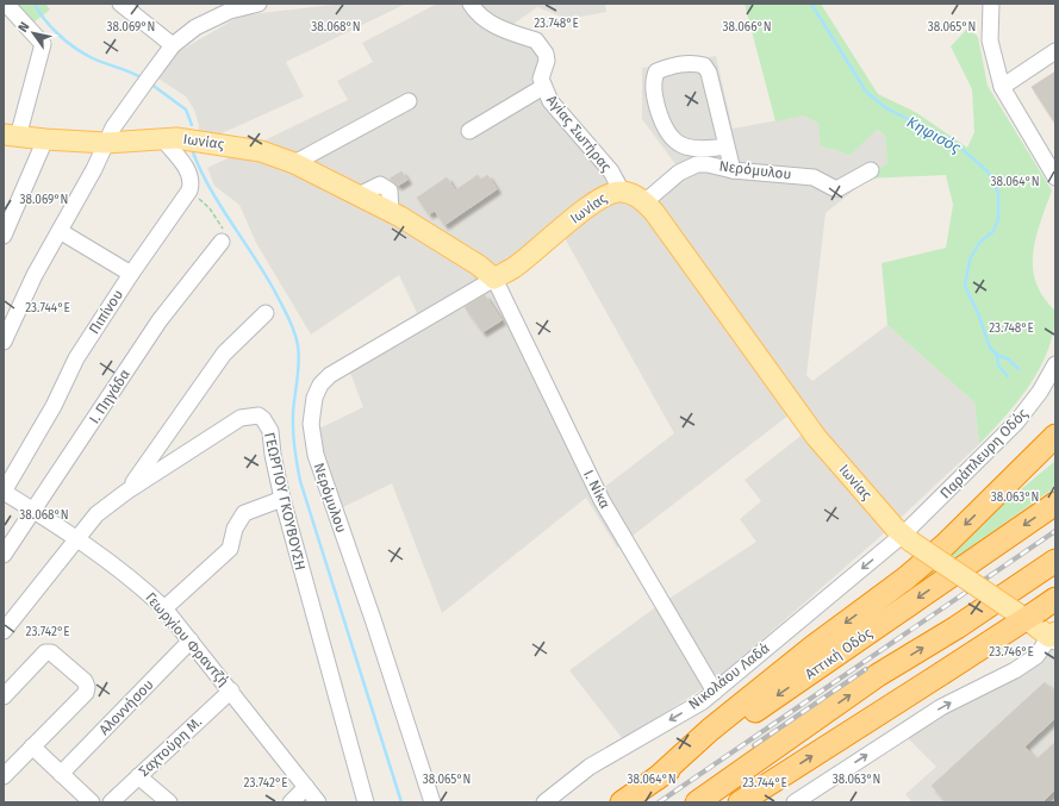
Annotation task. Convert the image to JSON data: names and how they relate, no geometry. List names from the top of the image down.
{
  "streets": {
    "highway": ["Αττική Οδός"],
    "main road": ["Ιωνίας"],
    "street": [
      "Αγίας Σωτήρας",
      "Νερόμυλου",
      "Πιπίνου",
      "Ι. Πηγάδα",
      "Παράπλευρη Οδός",
      "Ι. Νίκα",
      "ΓΕΩΡΓΙΟΥ ΓΚΟΥΒΟΥΣΗ",
      "Γεωργίου Φραντζή",
      "Νικολάου Λαδά",
      "Αλοννήσου",
      "Σαχτούρη Μ."
    ]
  },
  "crossings": [
    ["Αγίας Σωτήρας", "Ιωνίας"],
    ["Ιωνίας", "Νερόμυλου"],
    ["Ιωνίας", "Παράπλευρη Οδός"],
    ["Ιωνίας", "Ι. Νίκα"],
    ["Ιωνίας", "Νικολάου Λαδά"],
    ["Νερόμυλου", "Ι. Νίκα"],
    ["Πιπίνου", "Γεωργίου Φραντζή"],
    ["Ι. Πηγάδα", "Γεωργίου Φραντζή"],
    ["Παράπλευρη Οδός", "Νικολάου Λαδά"],
    ["Ι. Νίκα", "Νικολάου Λαδά"],
    ["ΓΕΩΡΓΙΟΥ ΓΚΟΥΒΟΥΣΗ", "Γεωργίου Φραντζή"],
    ["Γεωργίου Φραντζή", "Αλοννήσου"],
    ["Γεωργίου Φραντζή", "Σαχτούρη Μ."]
  ],
  "one_way": ["Νικολάου Λαδά"],
  "water": ["Κηφισός"],
  "north": "top left",
  "coordinates": [
    "23.748°E",
    "38.069°N",
    "38.068°N",
    "38.066°N",
    "38.065°N",
    "38.064°N",
    "23.744°E",
    "38.063°N",
    "23.742°E",
    "23.746°E"
  ]
}
